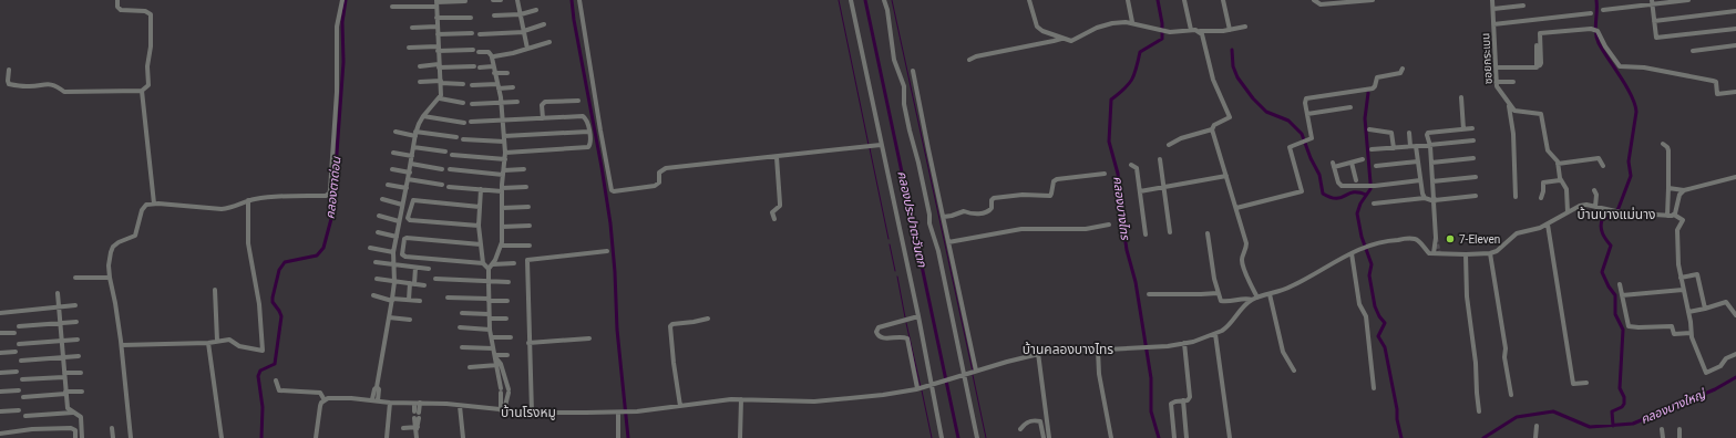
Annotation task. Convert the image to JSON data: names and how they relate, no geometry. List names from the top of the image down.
{
  "streets": {
    "street": ["ซอยกระเบน"]
  },
  "districts": ["บ้านบางแม่นาง", "บ้านคลองบางไทร", "บ้านโรงหมู"],
  "water": [
    "คลองตาด่อน",
    "คลองบางไทร",
    "คลองประปาตะวันตก",
    "คลองบางใหญ่"
  ],
  "places": ["7-Eleven"]
}
